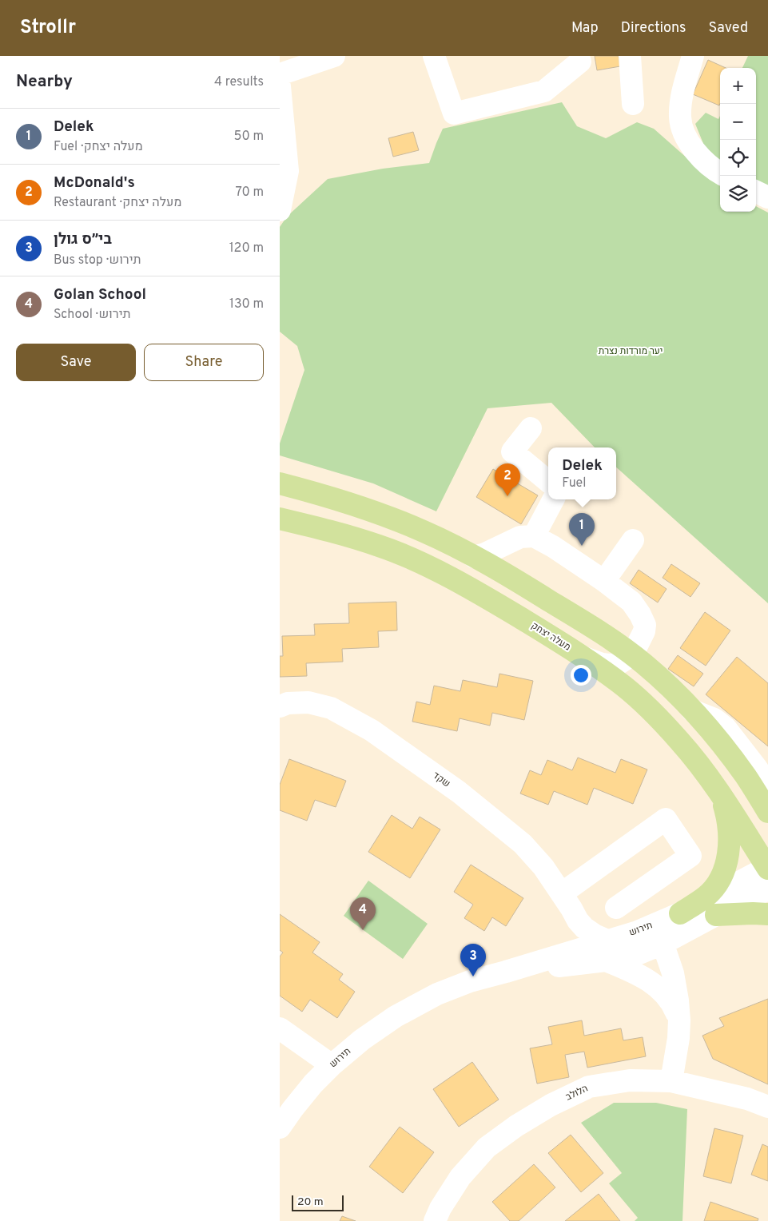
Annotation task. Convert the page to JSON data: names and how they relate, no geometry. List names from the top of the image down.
{
  "streets": {
    "main road": ["מעלה יצחק"],
    "street": ["שקד", "תירוש", "הלולב"]
  },
  "crossings": [
    ["מעלה יצחק", "תירוש"],
    ["שקד", "תירוש"]
  ],
  "parks": ["יער מורדות נצרת"],
  "scale_bar": "20 m",
  "page": {
    "header": "Strollr",
    "nav": ["Map", "Directions", "Saved"],
    "heading": ["Nearby", "4 results"],
    "map_buttons": ["+", "−"],
    "list": [
      {
        "mark": "1",
        "name": "Delek",
        "note": "Fuel · מעלה יצחק",
        "value": "50 m"
      },
      {
        "mark": "2",
        "name": "McDonald's",
        "note": "Restaurant · מעלה יצחק",
        "value": "70 m"
      },
      {
        "mark": "3",
        "name": "בי״ס גולן",
        "note": "Bus stop · תירוש",
        "value": "120 m"
      },
      {
        "mark": "4",
        "name": "Golan School",
        "note": "School · תירוש",
        "value": "130 m"
      }
    ],
    "buttons": ["Save", "Share"],
    "popup": ["Delek", "Fuel"],
    "pins": [
      "2",
      "1",
      "4",
      "3"
    ],
    "scale": "20 m"
  }
}
